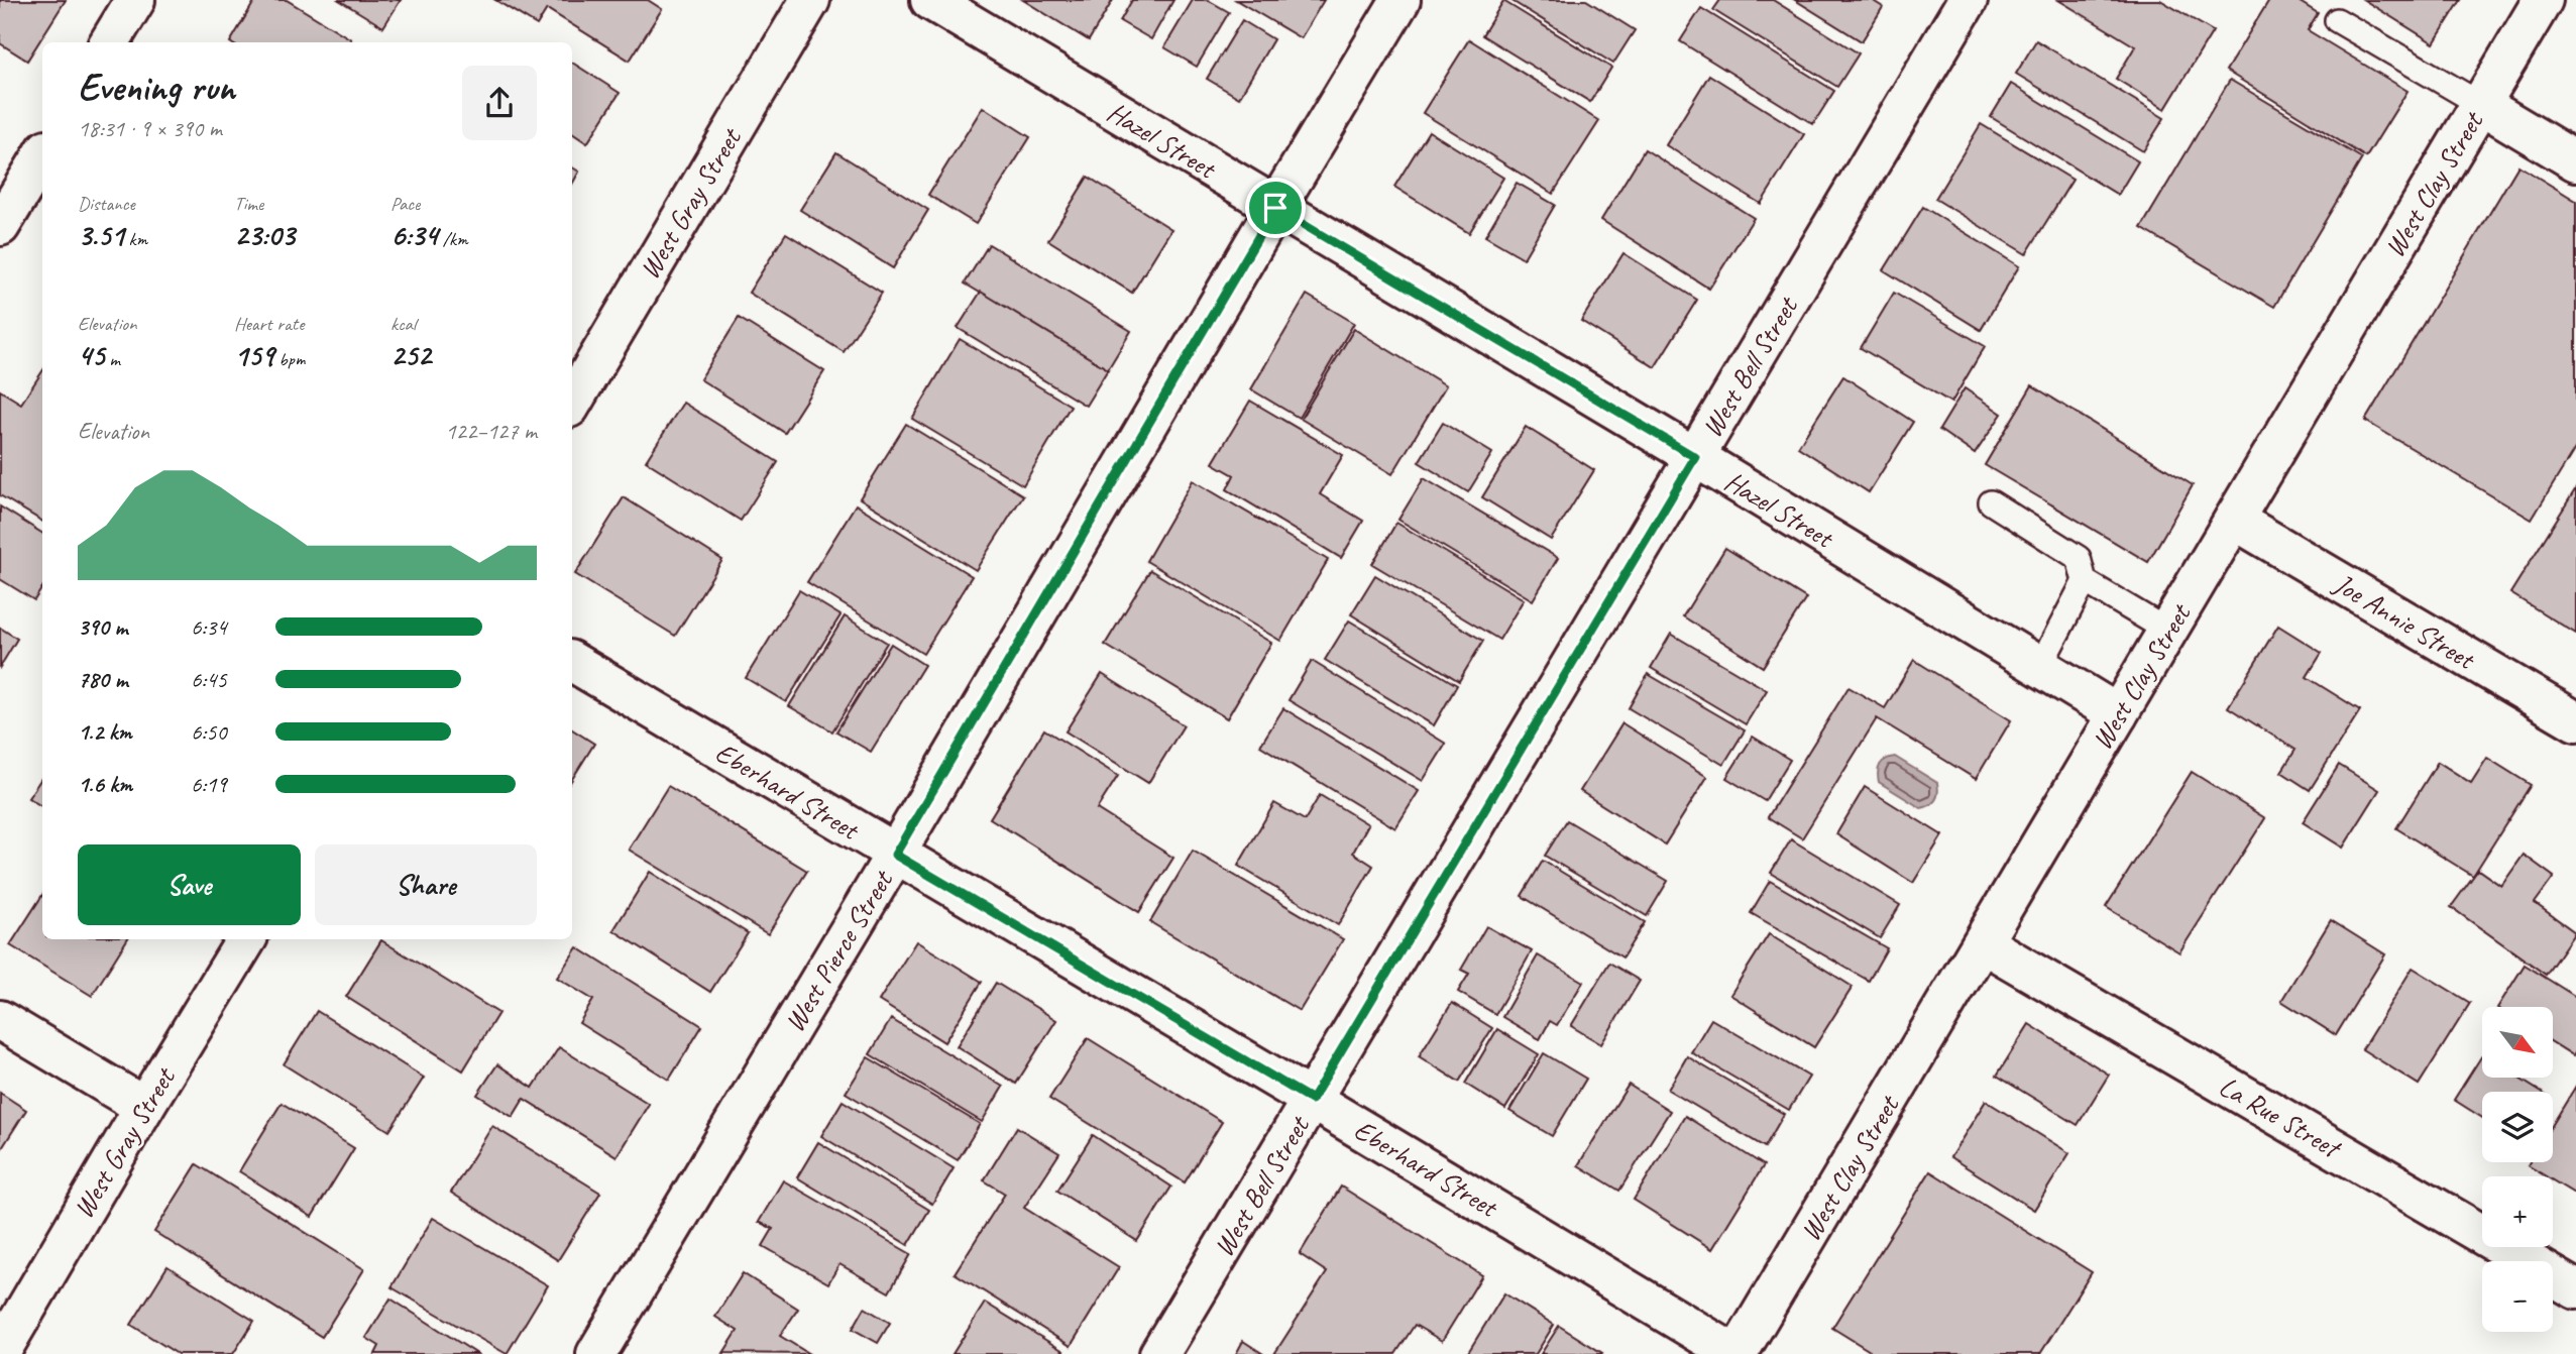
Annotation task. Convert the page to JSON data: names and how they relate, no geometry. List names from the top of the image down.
{
  "streets": {
    "street": [
      "Hazel Street",
      "West Clay Street",
      "West Gray Street",
      "West Bell Street",
      "Joe Annie Street",
      "Eberhard Street",
      "West Pierce Street",
      "La Rue Street"
    ]
  },
  "crossings": [
    ["Hazel Street", "West Clay Street"],
    ["Hazel Street", "West Bell Street"],
    ["Hazel Street", "West Pierce Street"],
    ["West Clay Street", "Joe Annie Street"],
    ["West Clay Street", "Eberhard Street"],
    ["West Clay Street", "La Rue Street"],
    ["West Bell Street", "Eberhard Street"],
    ["Eberhard Street", "West Pierce Street"]
  ],
  "north": "bottom right",
  "page": {
    "heading": ["Evening run", "18:31 · 9 × 390 m"],
    "stats": [
      ["Distance", "3.51 km"],
      ["Time", "23:03"],
      ["Pace", "6:34 /km"],
      ["Elevation", "45 m"],
      ["Heart rate", "159 bpm"],
      ["kcal", "252"]
    ],
    "chart": ["Elevation", "122–127 m"],
    "list": [
      {
        "name": "390 m",
        "note": "6:34"
      },
      {
        "name": "780 m",
        "note": "6:45"
      },
      {
        "name": "1.2 km",
        "note": "6:50"
      },
      {
        "name": "1.6 km",
        "note": "6:19"
      }
    ],
    "buttons": ["Save", "Share"],
    "map_buttons": ["+", "−"]
  }
}
